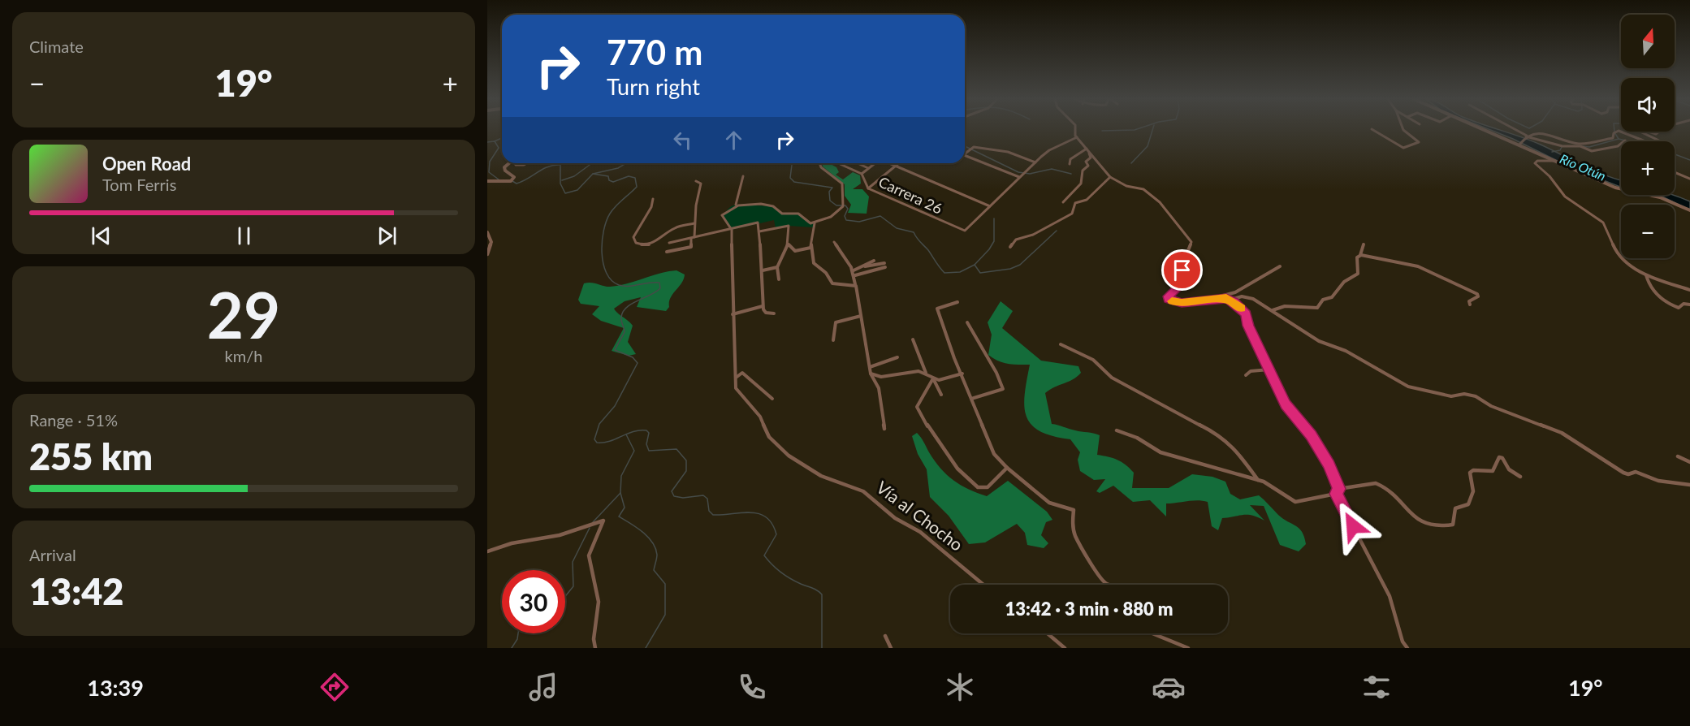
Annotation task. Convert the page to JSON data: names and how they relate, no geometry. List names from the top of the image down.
{
  "streets": {
    "street": ["Carrera 26", "Vía al Chocho"]
  },
  "water": ["Río Otún"],
  "north": "top",
  "page": {
    "tile": [
      "Climate",
      ["29", "km/h"],
      ["Range · 51%", "255 km"],
      ["Arrival", "13:42"]
    ],
    "map_buttons": ["+", "−"],
    "turn": ["770 m", "Turn right"],
    "heat": ["−", "19°", "+"],
    "song": ["Open Road", "Tom Ferris"],
    "limit": "30",
    "trip": "13:42 · 3 min · 880 m",
    "tabs": ["13:39", "19°"]
  }
}
